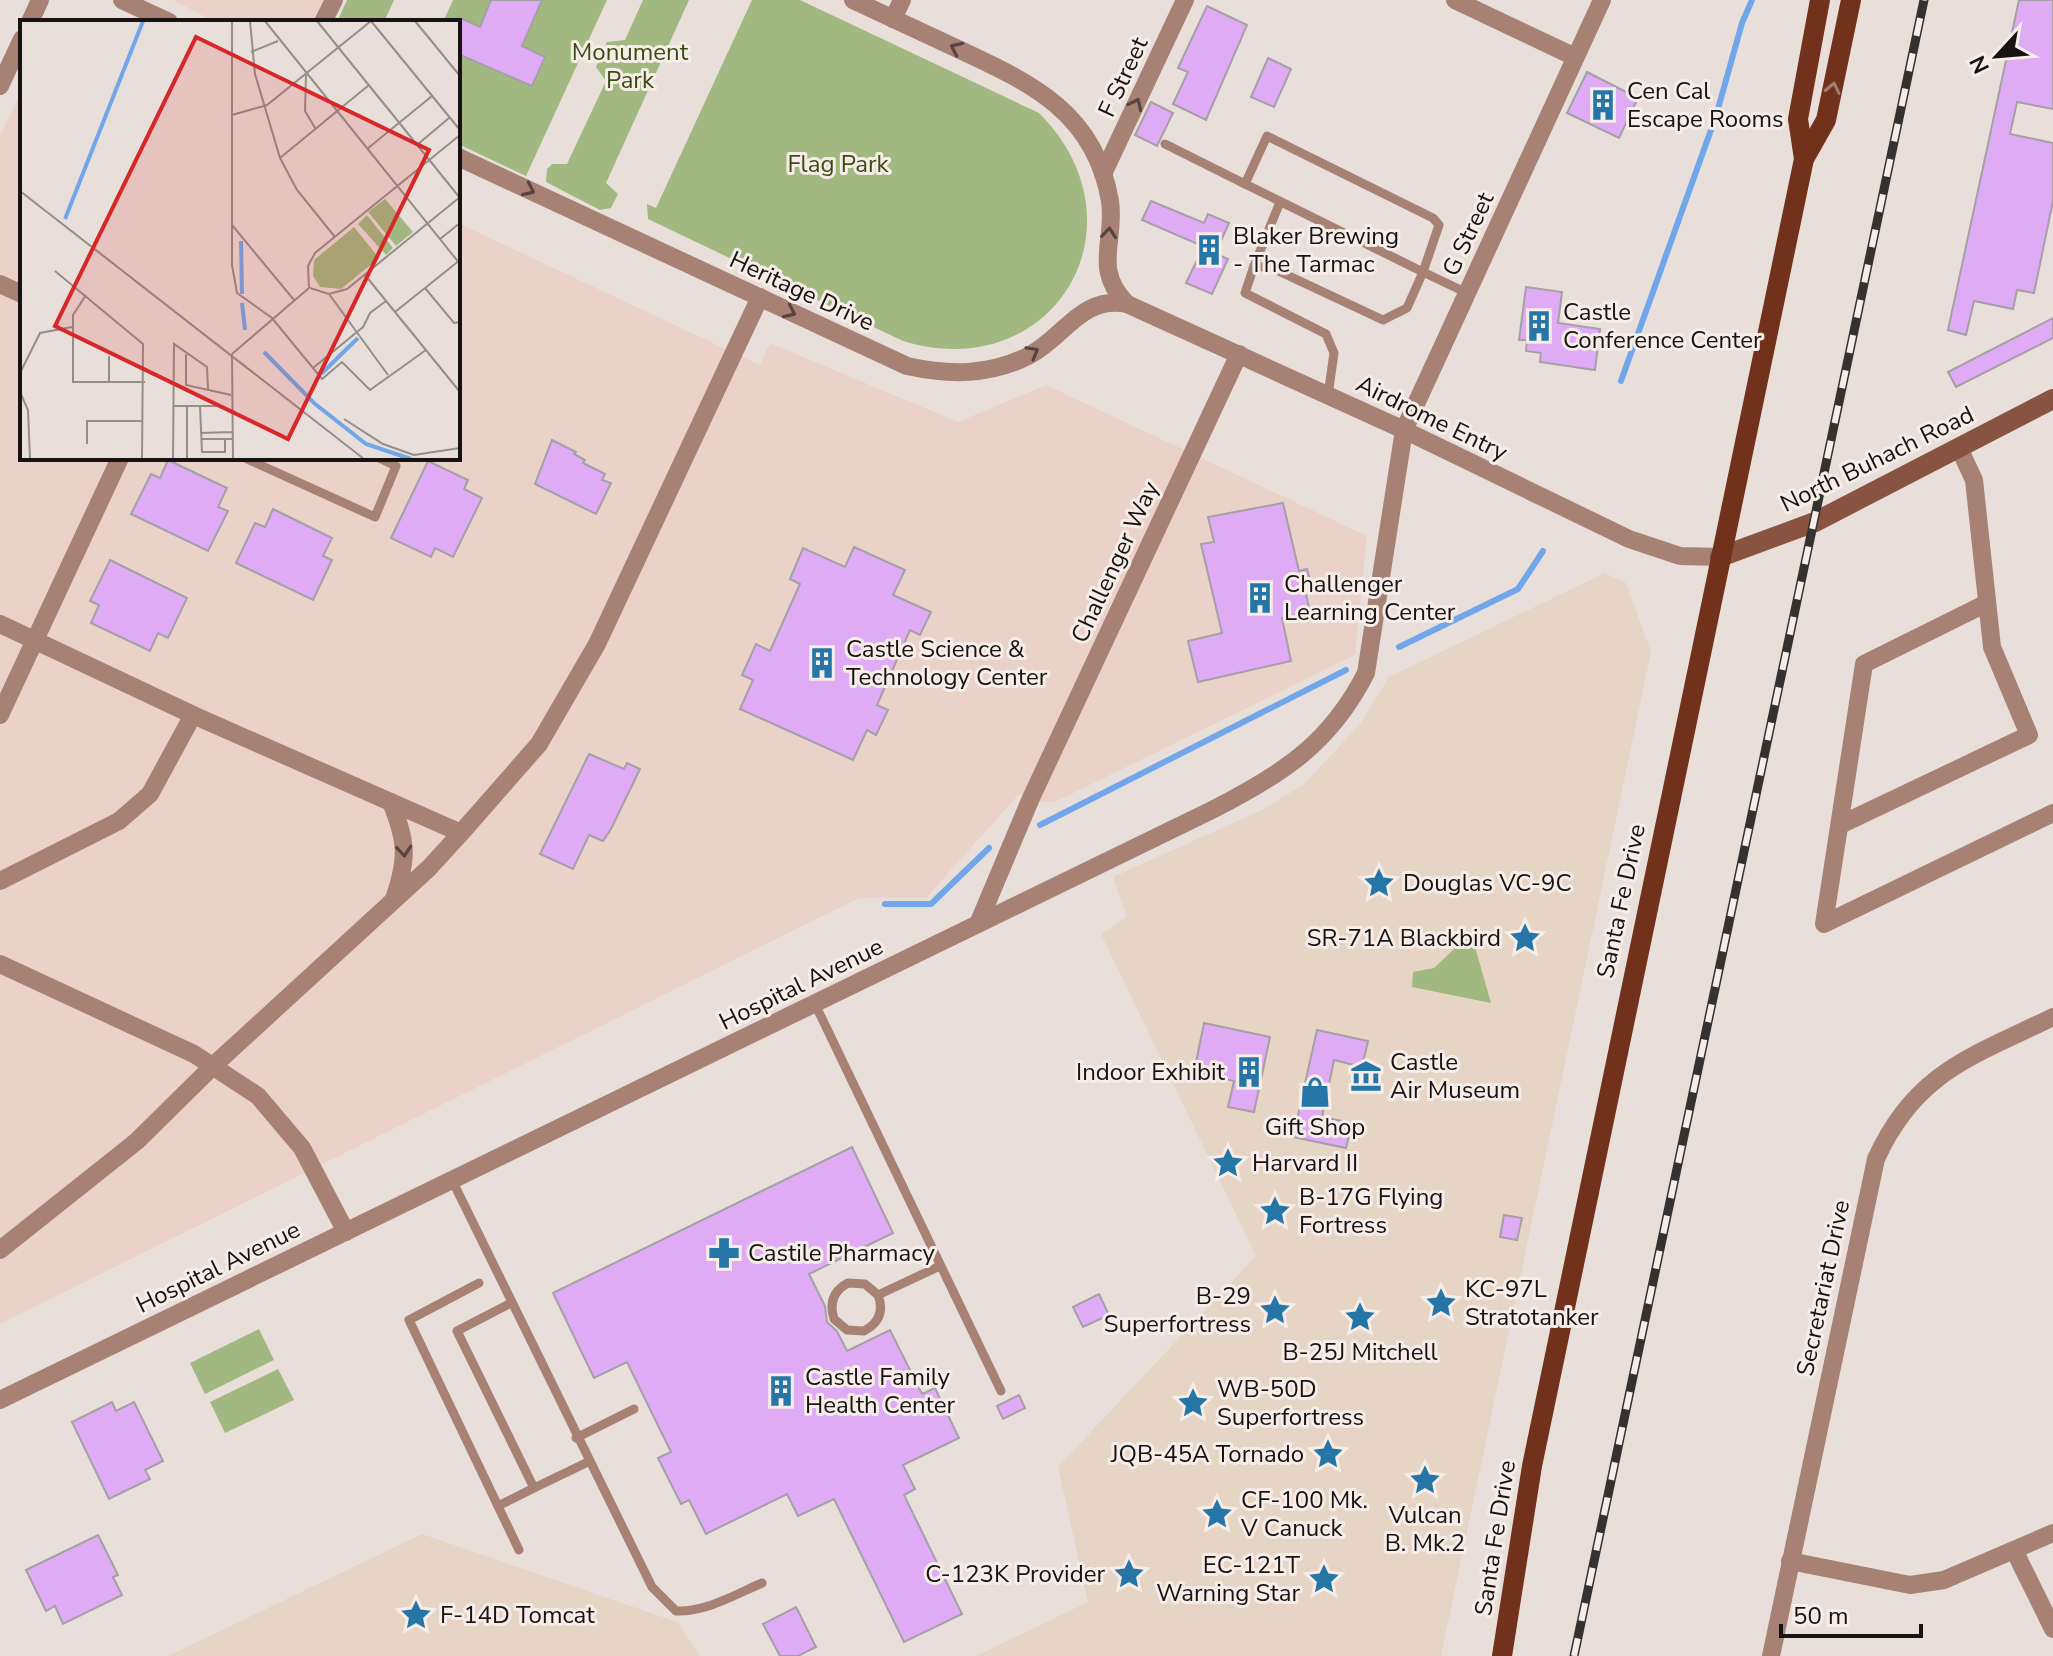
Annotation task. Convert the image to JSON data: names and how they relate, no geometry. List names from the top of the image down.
{
  "streets": {
    "main road": ["North Buhach Road", "Santa Fe Drive"],
    "street": [
      "F Street",
      "G Street",
      "Heritage Drive",
      "Airdrome Entry",
      "Challenger Way",
      "Hospital Avenue",
      "Secretariat Drive"
    ]
  },
  "crossings": [
    ["G Street", "Airdrome Entry"],
    ["G Street", "Hospital Avenue"],
    ["Heritage Drive", "Airdrome Entry"],
    ["Airdrome Entry", "North Buhach Road"],
    ["Airdrome Entry", "Challenger Way"],
    ["Airdrome Entry", "Santa Fe Drive"],
    ["Airdrome Entry", "Hospital Avenue"],
    ["North Buhach Road", "Santa Fe Drive"],
    ["Challenger Way", "Hospital Avenue"]
  ],
  "one_way": ["F Street", "Heritage Drive"],
  "parks": ["Monument Park", "Flag Park"],
  "places": {
    "building": [
      "Cen Cal Escape Rooms",
      "Blaker Brewing - The Tarmac",
      "Castle Conference Center",
      "Challenger Learning Center",
      "Castle Science & Technology Center",
      "Indoor Exhibit",
      "Castle Family Health Center"
    ],
    "place": [
      "Douglas VC-9C",
      "SR-71A Blackbird",
      "Harvard II",
      "B-17G Flying Fortress",
      "KC-97L Stratotanker",
      "B-29 Superfortress",
      "B-25J Mitchell",
      "WB-50D Superfortress",
      "JQB-45A Tornado",
      "Vulcan B. Mk.2",
      "CF-100 Mk. V Canuck",
      "C-123K Provider",
      "EC-121T Warning Star",
      "F-14D Tomcat"
    ],
    "museum": ["Castle Air Museum"],
    "shop": ["Gift Shop"],
    "pharmacy": ["Castile Pharmacy"]
  },
  "scale_bar": "50 m",
  "north": "bottom left"
}
